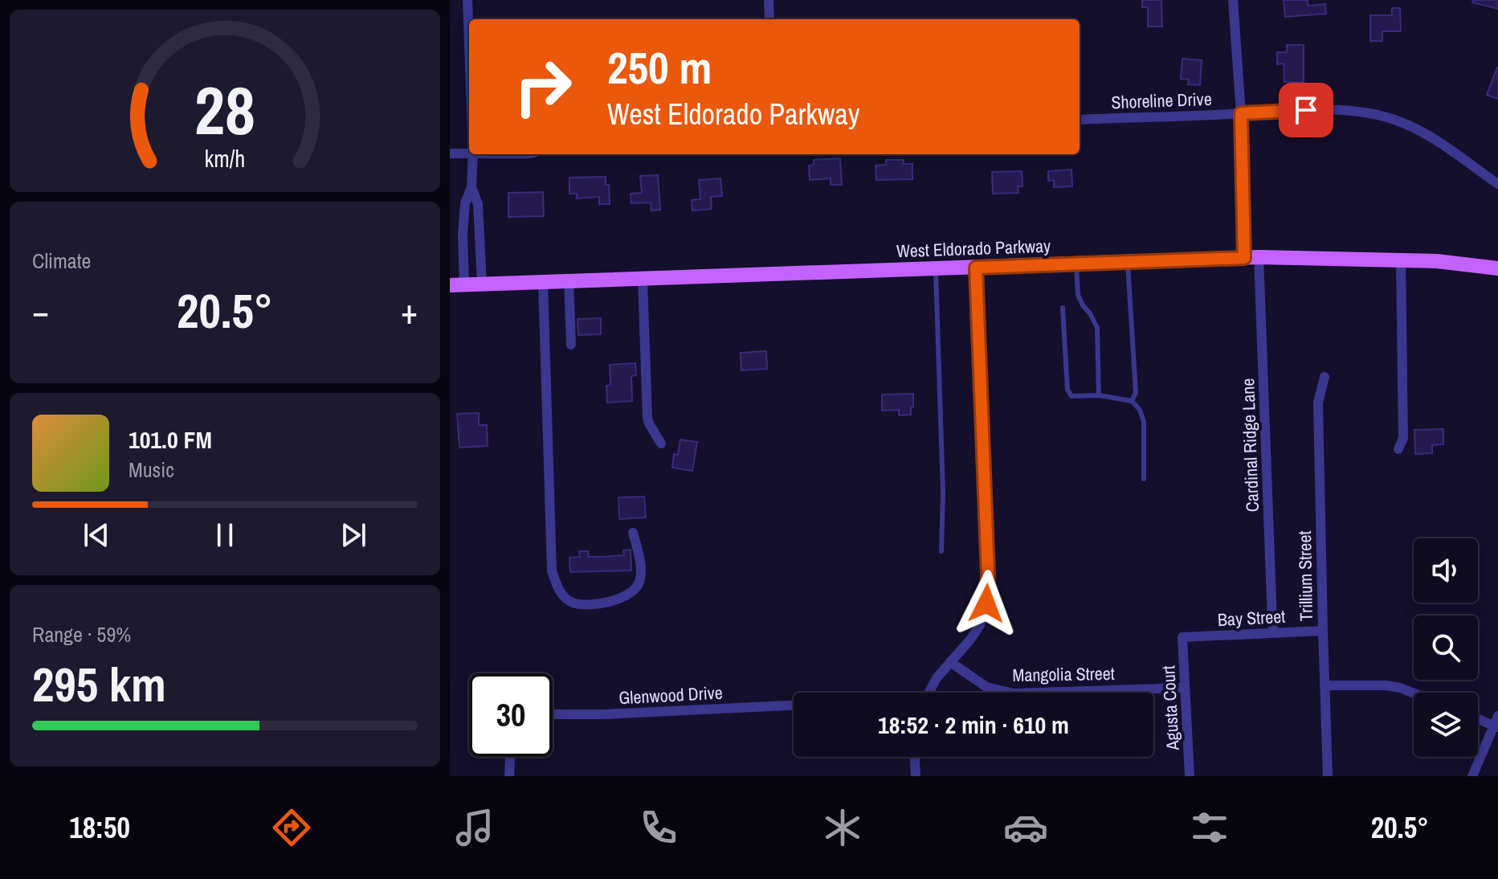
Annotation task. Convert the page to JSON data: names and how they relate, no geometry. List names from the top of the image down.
{
  "streets": {
    "main road": ["West Eldorado Parkway"],
    "street": [
      "Shoreline Drive",
      "Cardinal Ridge Lane",
      "Trillium Street",
      "Bay Street",
      "Mangolia Street",
      "Glenwood Drive",
      "Agusta Court"
    ]
  },
  "crossings": [
    ["Shoreline Drive", "Cardinal Ridge Lane"],
    ["West Eldorado Parkway", "Cardinal Ridge Lane"],
    ["Cardinal Ridge Lane", "Bay Street"],
    ["Trillium Street", "Bay Street"],
    ["Bay Street", "Agusta Court"],
    ["Mangolia Street", "Agusta Court"]
  ],
  "page": {
    "turn": ["250 m", "West Eldorado Parkway"],
    "tile": [
      "Climate",
      ["Range · 59%", "295 km"]
    ],
    "heat": ["−", "20.5°", "+"],
    "song": ["101.0 FM", "Music"],
    "limit": "30",
    "trip": "18:52 · 2 min · 610 m",
    "tabs": ["18:50", "20.5°"],
    "gauge": ["28", "km/h"]
  }
}
